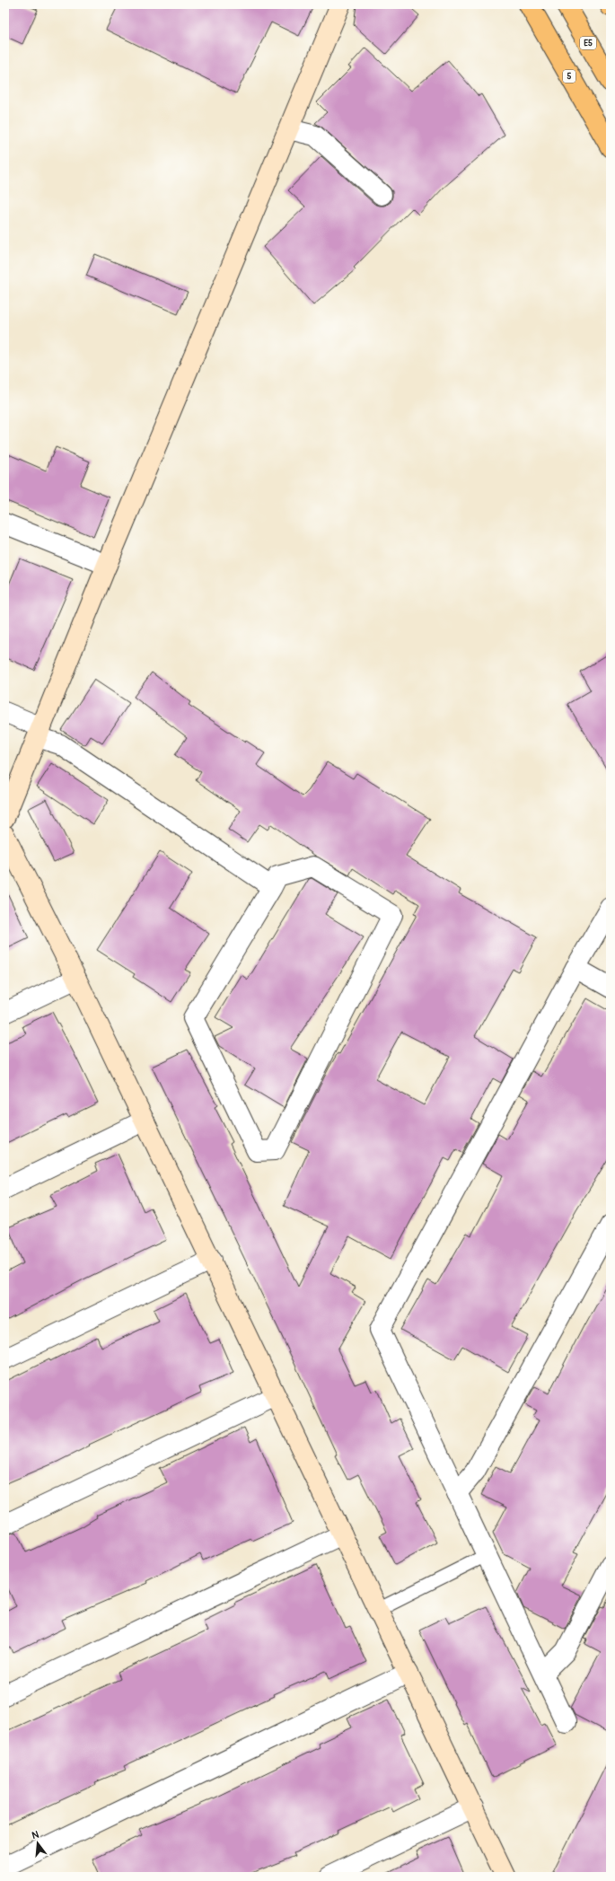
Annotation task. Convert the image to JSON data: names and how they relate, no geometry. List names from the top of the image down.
{
  "streets": {
    "highway": ["E5", "5"]
  },
  "north": "top"
}
